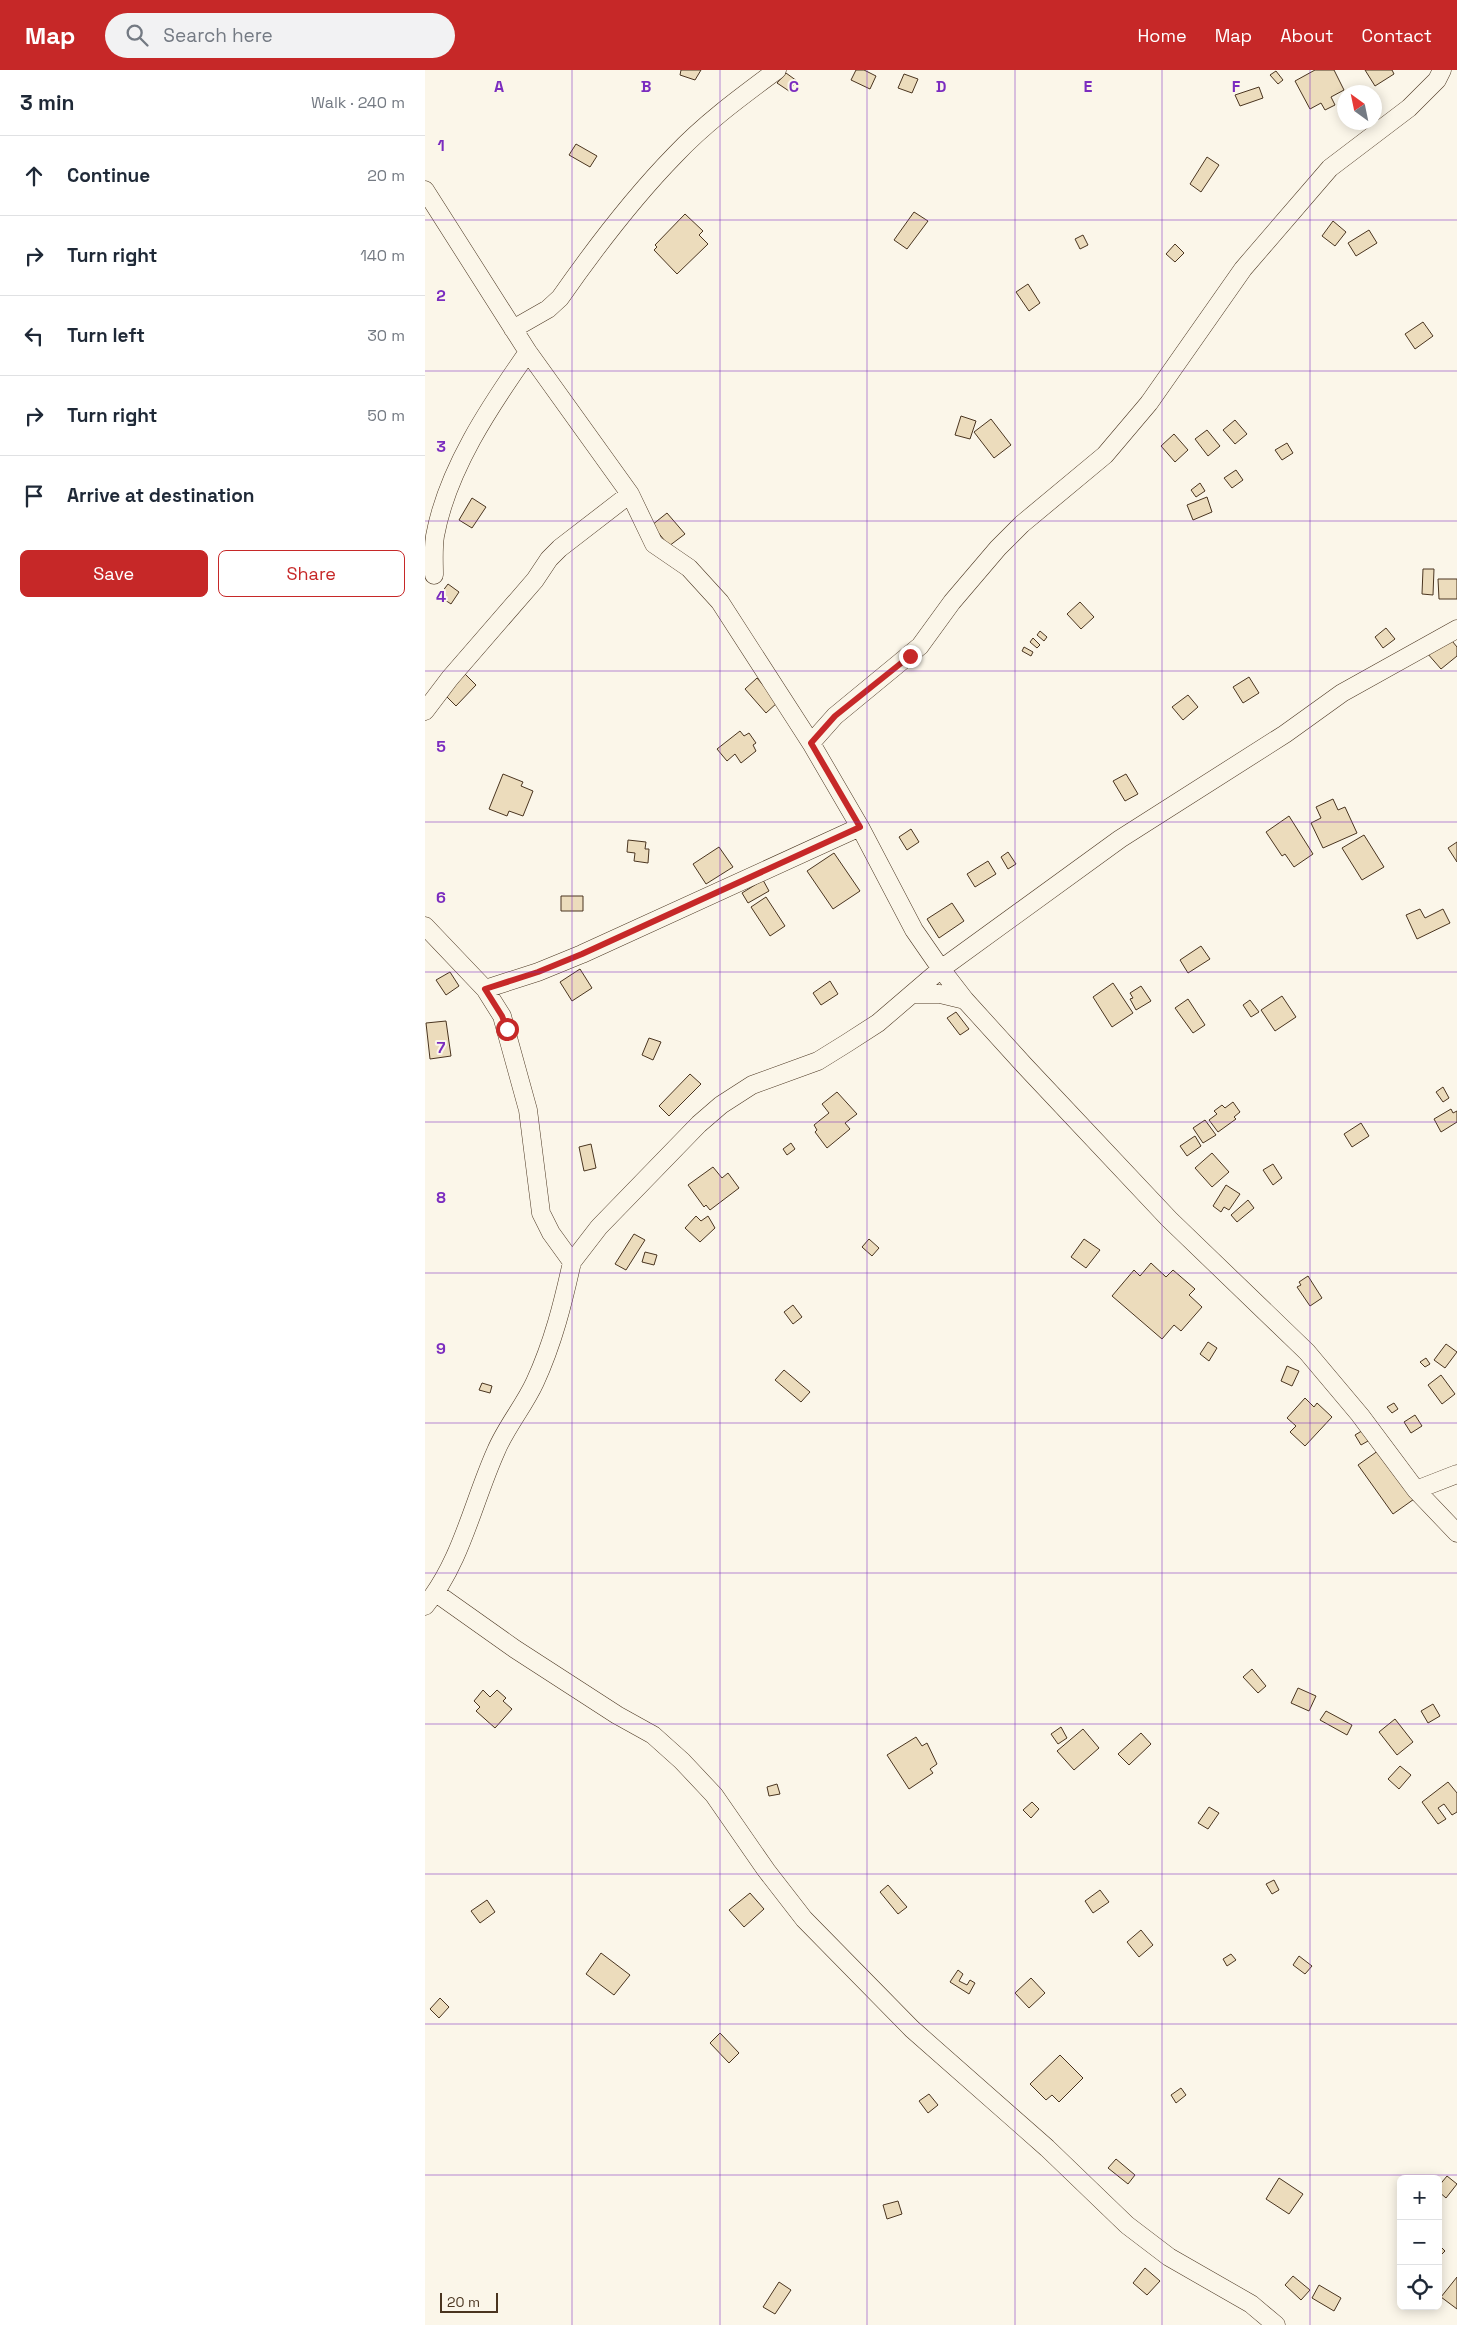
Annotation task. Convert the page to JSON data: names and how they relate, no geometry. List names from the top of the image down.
{
  "scale_bar": "20 m",
  "north": "top left",
  "page": {
    "header": "Map",
    "search": "Search here",
    "nav": [
      "Home",
      "Map",
      "About",
      "Contact"
    ],
    "heading": ["3 min", "Walk · 240 m"],
    "list": [
      ["Continue", "20 m"],
      ["Turn right", "140 m"],
      ["Turn left", "30 m"],
      ["Turn right", "50 m"],
      "Arrive at destination"
    ],
    "buttons": ["Save", "Share"],
    "map_buttons": ["+", "−"],
    "scale": "20 m"
  },
  "grid": {
    "columns": [
      "A",
      "B",
      "C",
      "D",
      "E",
      "F"
    ],
    "rows": [
      "1",
      "2",
      "3",
      "4",
      "5",
      "6",
      "7",
      "8",
      "9"
    ]
  }
}
